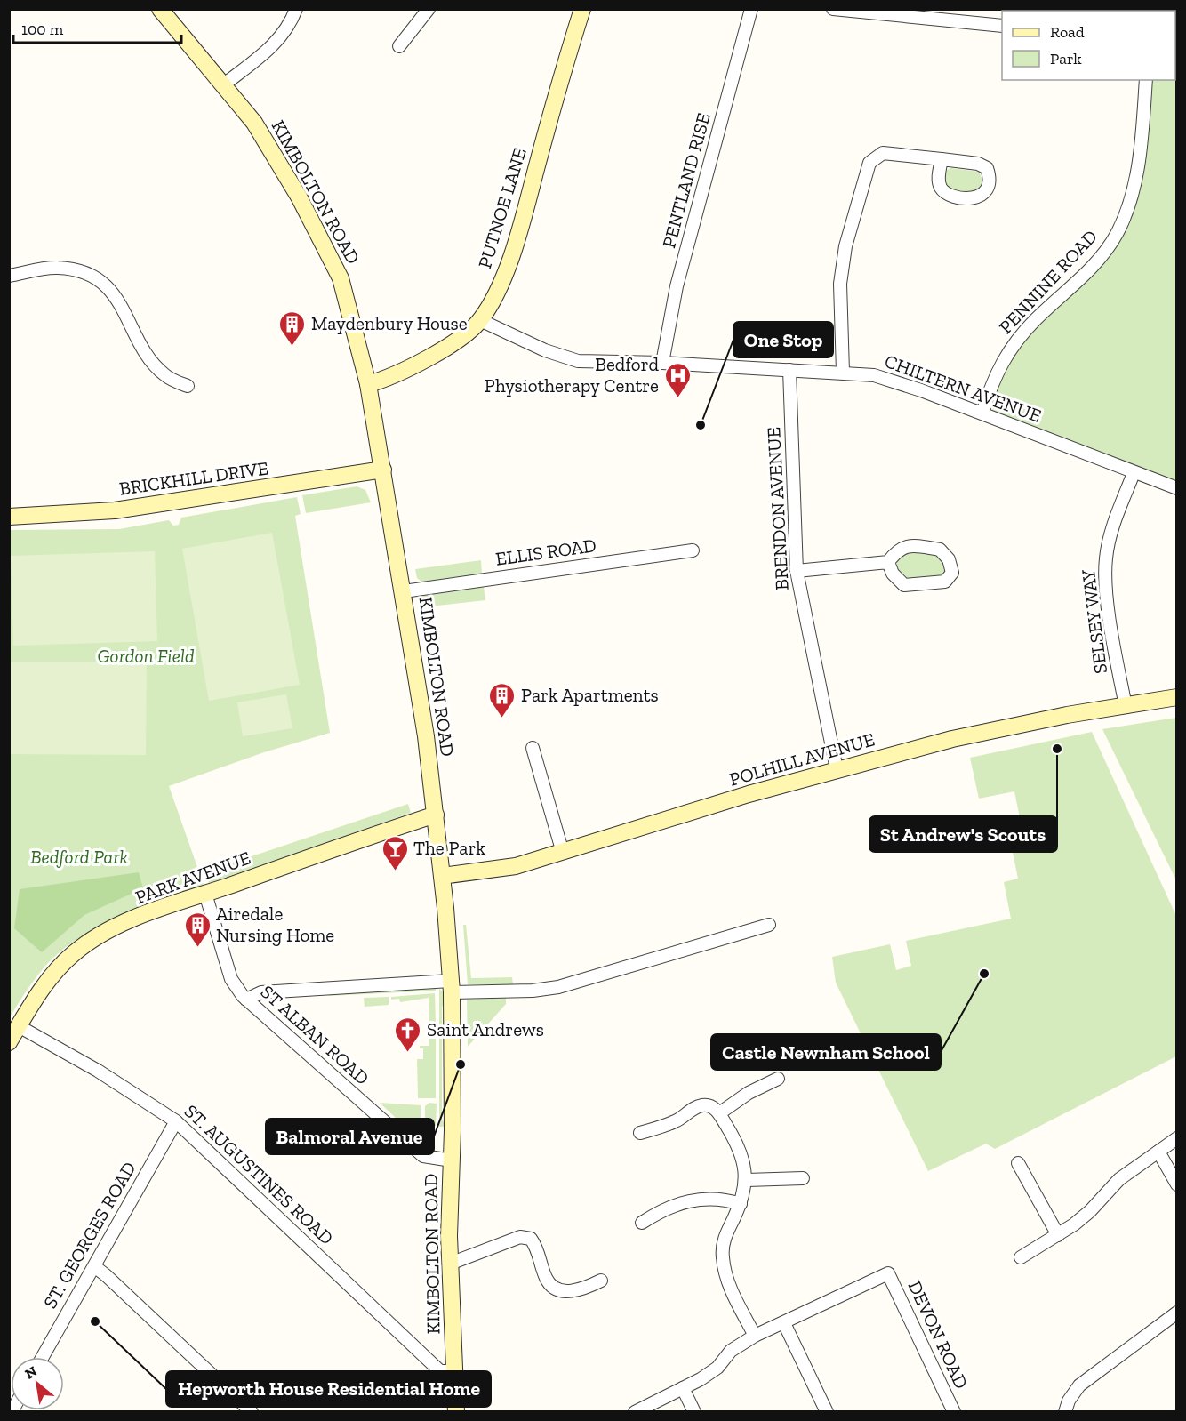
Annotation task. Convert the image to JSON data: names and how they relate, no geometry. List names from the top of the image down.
{
  "streets": {
    "street": [
      "PENTLAND RISE",
      "KIMBOLTON ROAD",
      "PUTNOE LANE",
      "PENNINE ROAD",
      "CHILTERN AVENUE",
      "BRICKHILL DRIVE",
      "BRENDON AVENUE",
      "ELLIS ROAD",
      "SELSEY WAY",
      "POLHILL AVENUE",
      "PARK AVENUE",
      "ST ALBAN ROAD",
      "ST. AUGUSTINES ROAD",
      "ST. GEORGES ROAD",
      "DEVON ROAD"
    ]
  },
  "crossings": [
    ["PENTLAND RISE", "CHILTERN AVENUE"],
    ["KIMBOLTON ROAD", "PUTNOE LANE"],
    ["KIMBOLTON ROAD", "BRICKHILL DRIVE"],
    ["KIMBOLTON ROAD", "ELLIS ROAD"],
    ["KIMBOLTON ROAD", "POLHILL AVENUE"],
    ["KIMBOLTON ROAD", "PARK AVENUE"],
    ["KIMBOLTON ROAD", "ST ALBAN ROAD"],
    ["KIMBOLTON ROAD", "ST. AUGUSTINES ROAD"],
    ["PUTNOE LANE", "CHILTERN AVENUE"],
    ["PENNINE ROAD", "CHILTERN AVENUE"],
    ["CHILTERN AVENUE", "BRENDON AVENUE"],
    ["CHILTERN AVENUE", "SELSEY WAY"],
    ["BRENDON AVENUE", "POLHILL AVENUE"],
    ["SELSEY WAY", "POLHILL AVENUE"],
    ["PARK AVENUE", "ST ALBAN ROAD"],
    ["PARK AVENUE", "ST. AUGUSTINES ROAD"],
    ["ST. AUGUSTINES ROAD", "ST. GEORGES ROAD"]
  ],
  "parks": ["Gordon Field", "Bedford Park"],
  "places": {
    "building": ["Maydenbury House", "Park Apartments", "Airedale Nursing Home"],
    "hospital": ["Bedford Physiotherapy Centre"],
    "other": [
      "One Stop",
      "St Andrew's Scouts",
      "Castle Newnham School",
      "Balmoral Avenue",
      "Hepworth House Residential Home"
    ],
    "bar": ["The Park"],
    "church": ["Saint Andrews"]
  },
  "legend": ["Road", "Park"],
  "scale_bar": "100 m",
  "north": "top left"
}
